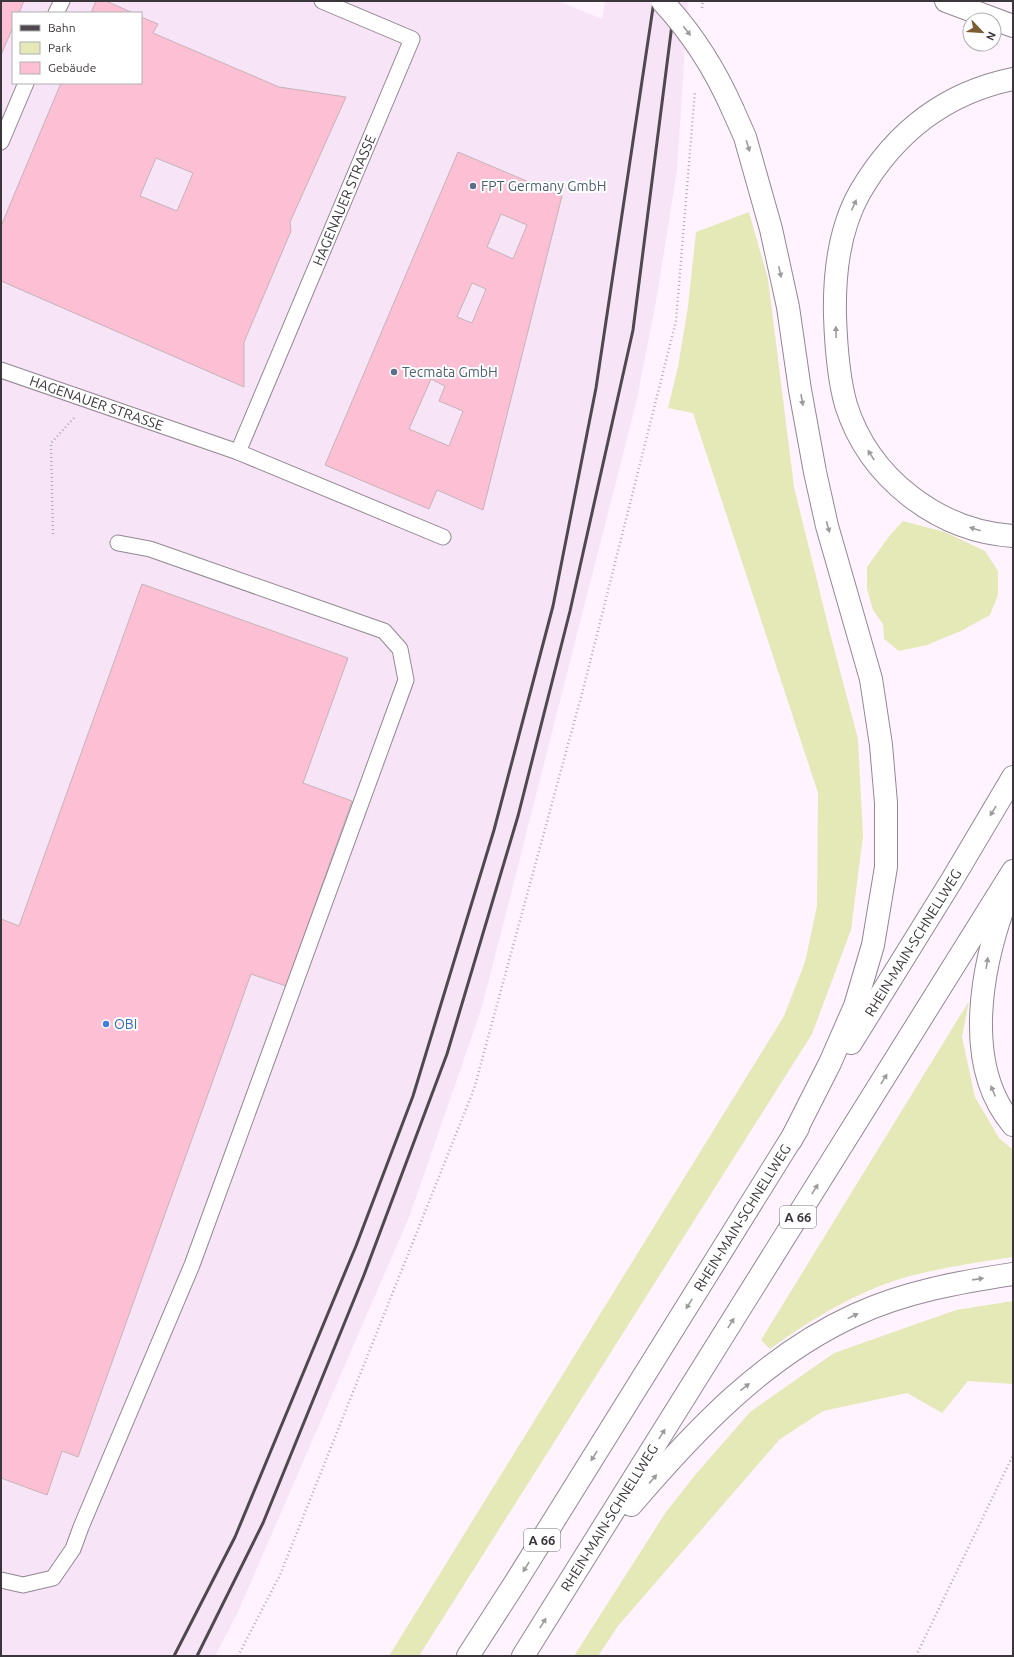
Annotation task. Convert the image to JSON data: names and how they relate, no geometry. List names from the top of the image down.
{
  "streets": {
    "highway": ["RHEIN-MAIN-SCHNELLWEG", "A 66"],
    "lane": ["HAGENAUER STRASSE"]
  },
  "places": ["FPT Germany GmbH", "Tecmata GmbH", "OBI"],
  "legend": ["Bahn", "Park", "Gebäude"],
  "north": "bottom right"
}
